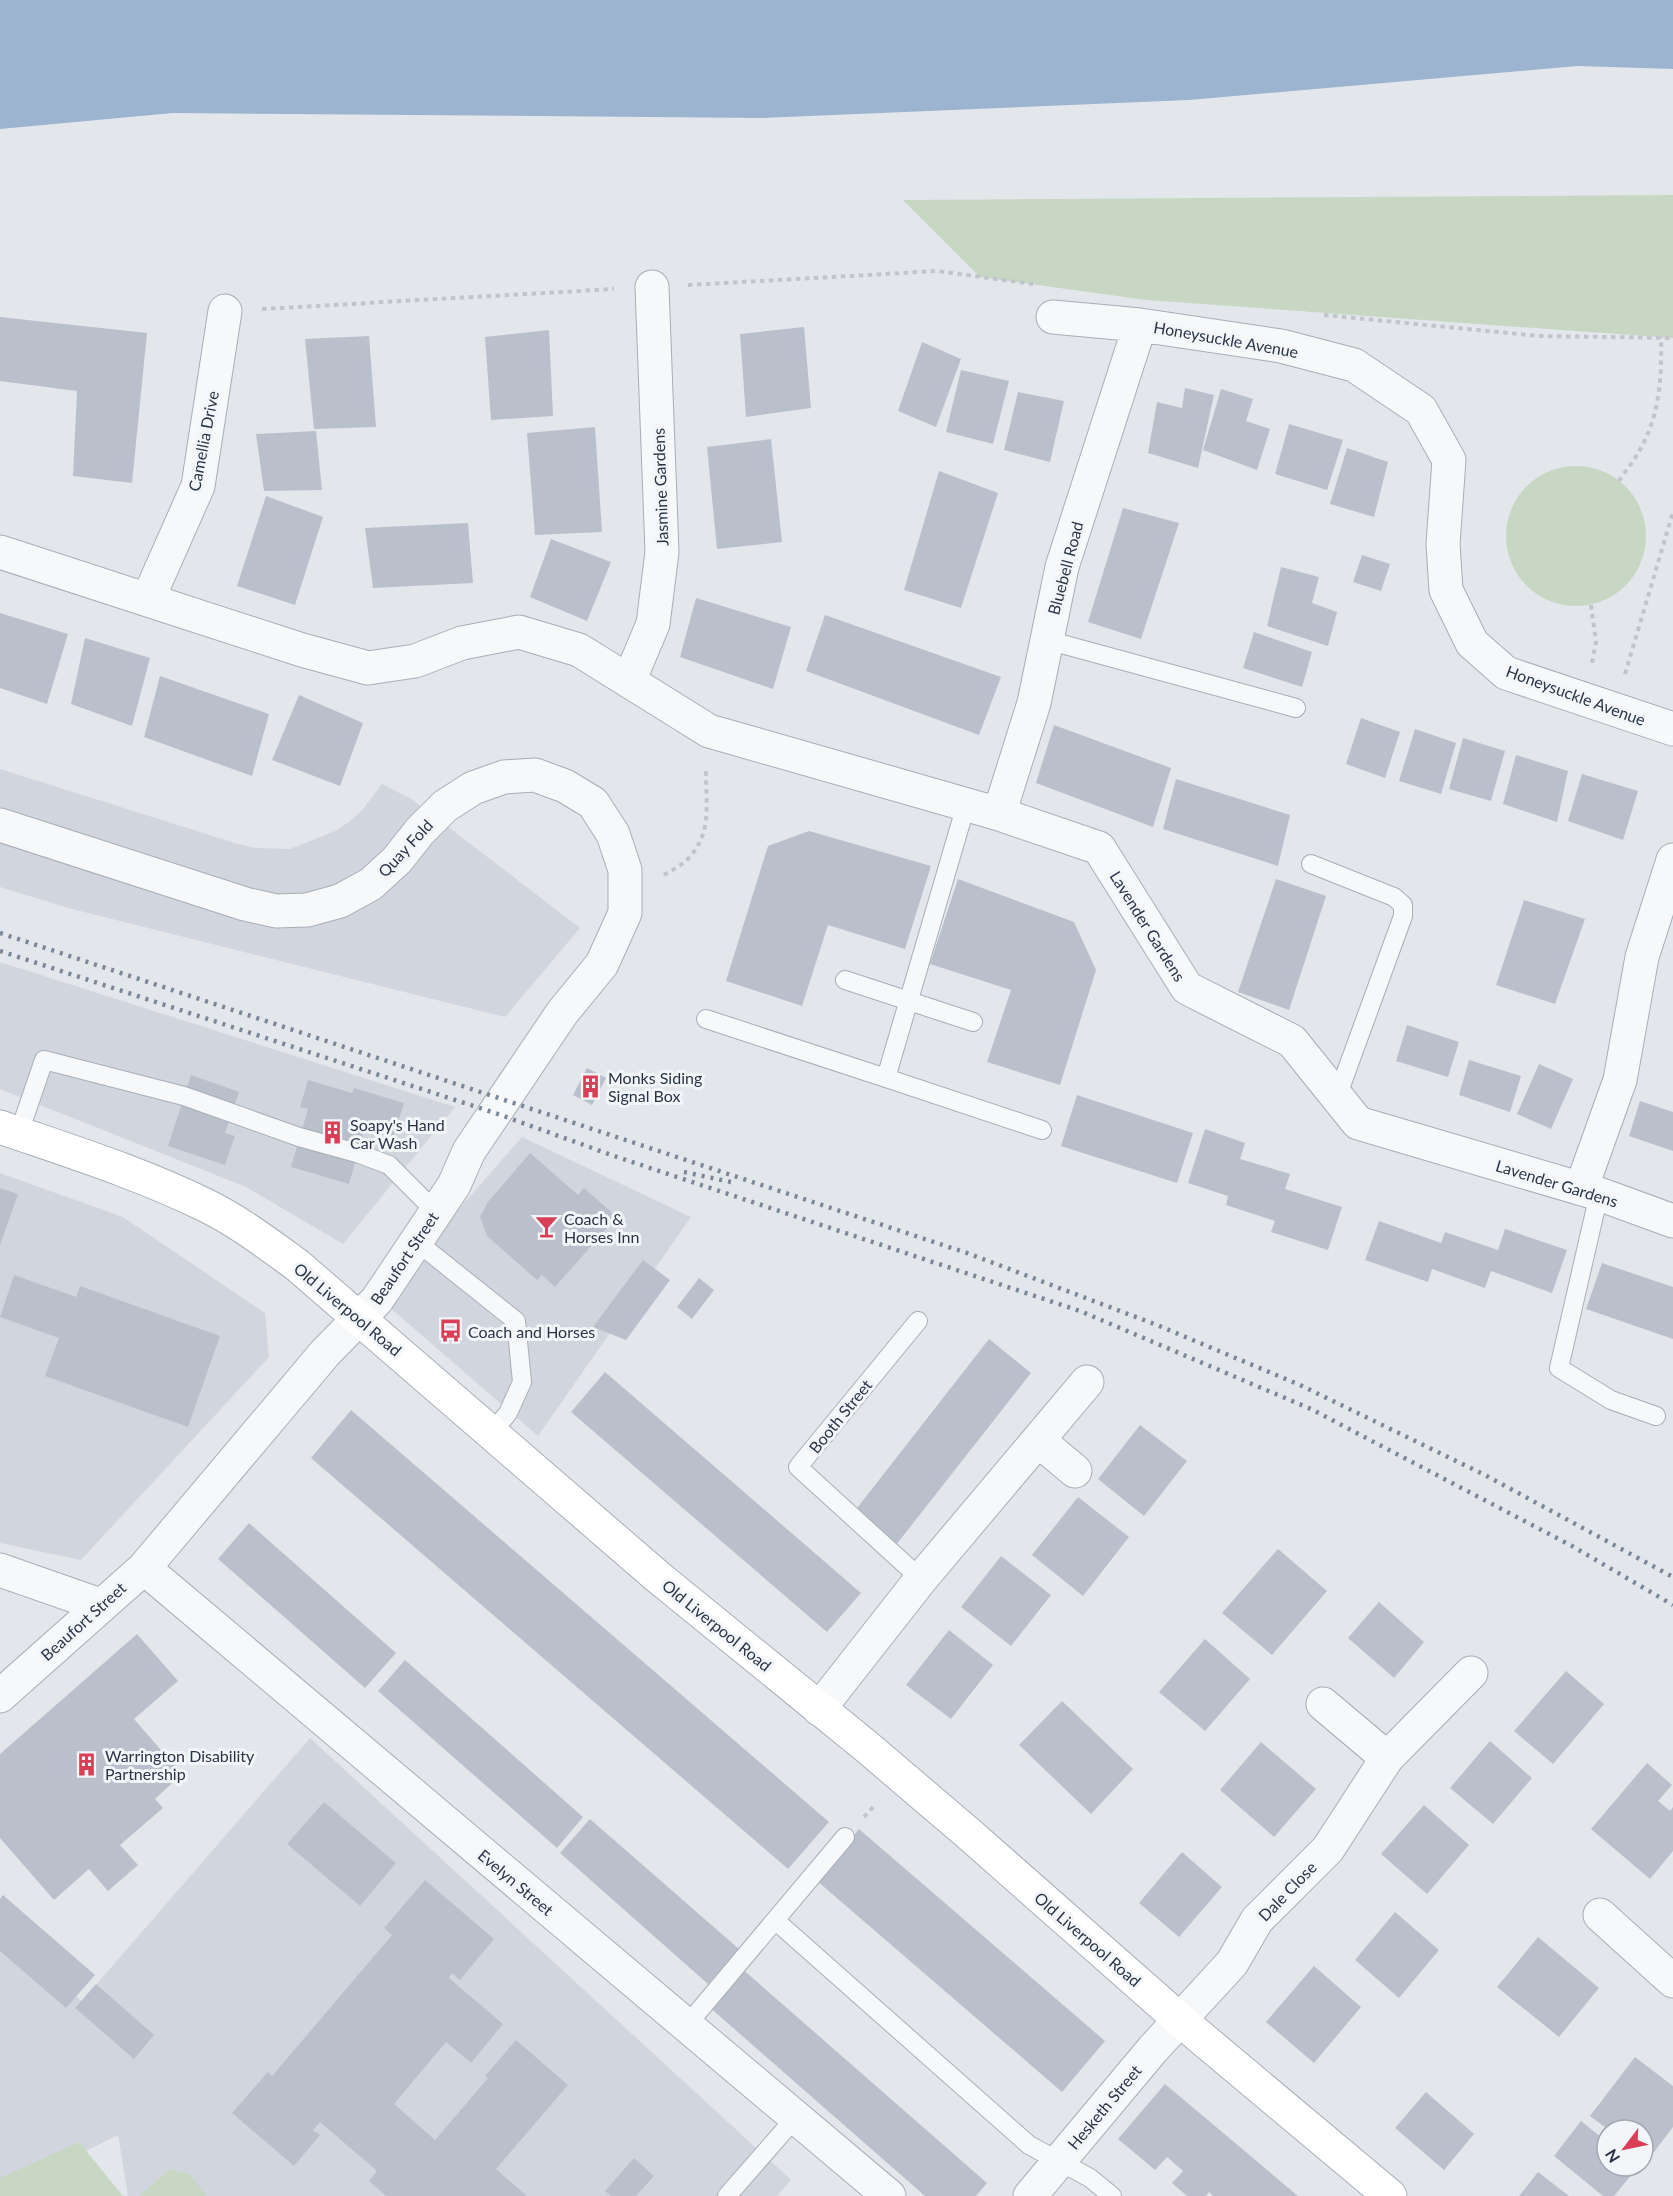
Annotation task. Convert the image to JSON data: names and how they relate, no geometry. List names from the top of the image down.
{
  "streets": {
    "street": [
      "Honeysuckle Avenue",
      "Camellia Drive",
      "Jasmine Gardens",
      "Bluebell Road",
      "Quay Fold",
      "Lavender Gardens",
      "Beaufort Street",
      "Old Liverpool Road",
      "Evelyn Street",
      "Dale Close",
      "Hesketh Street"
    ],
    "lane": ["Booth Street"]
  },
  "crossings": [
    ["Honeysuckle Avenue", "Bluebell Road"],
    ["Camellia Drive", "Lavender Gardens"],
    ["Jasmine Gardens", "Lavender Gardens"],
    ["Bluebell Road", "Lavender Gardens"],
    ["Quay Fold", "Beaufort Street"],
    ["Beaufort Street", "Old Liverpool Road"],
    ["Beaufort Street", "Evelyn Street"],
    ["Old Liverpool Road", "Dale Close"],
    ["Old Liverpool Road", "Hesketh Street"],
    ["Dale Close", "Hesketh Street"]
  ],
  "places": {
    "building": ["Monks Siding Signal Box", "Soapy's Hand Car Wash", "Warrington Disability Partnership"],
    "bar": ["Coach & Horses Inn"],
    "bus stop": ["Coach and Horses"]
  },
  "north": "bottom left"
}
